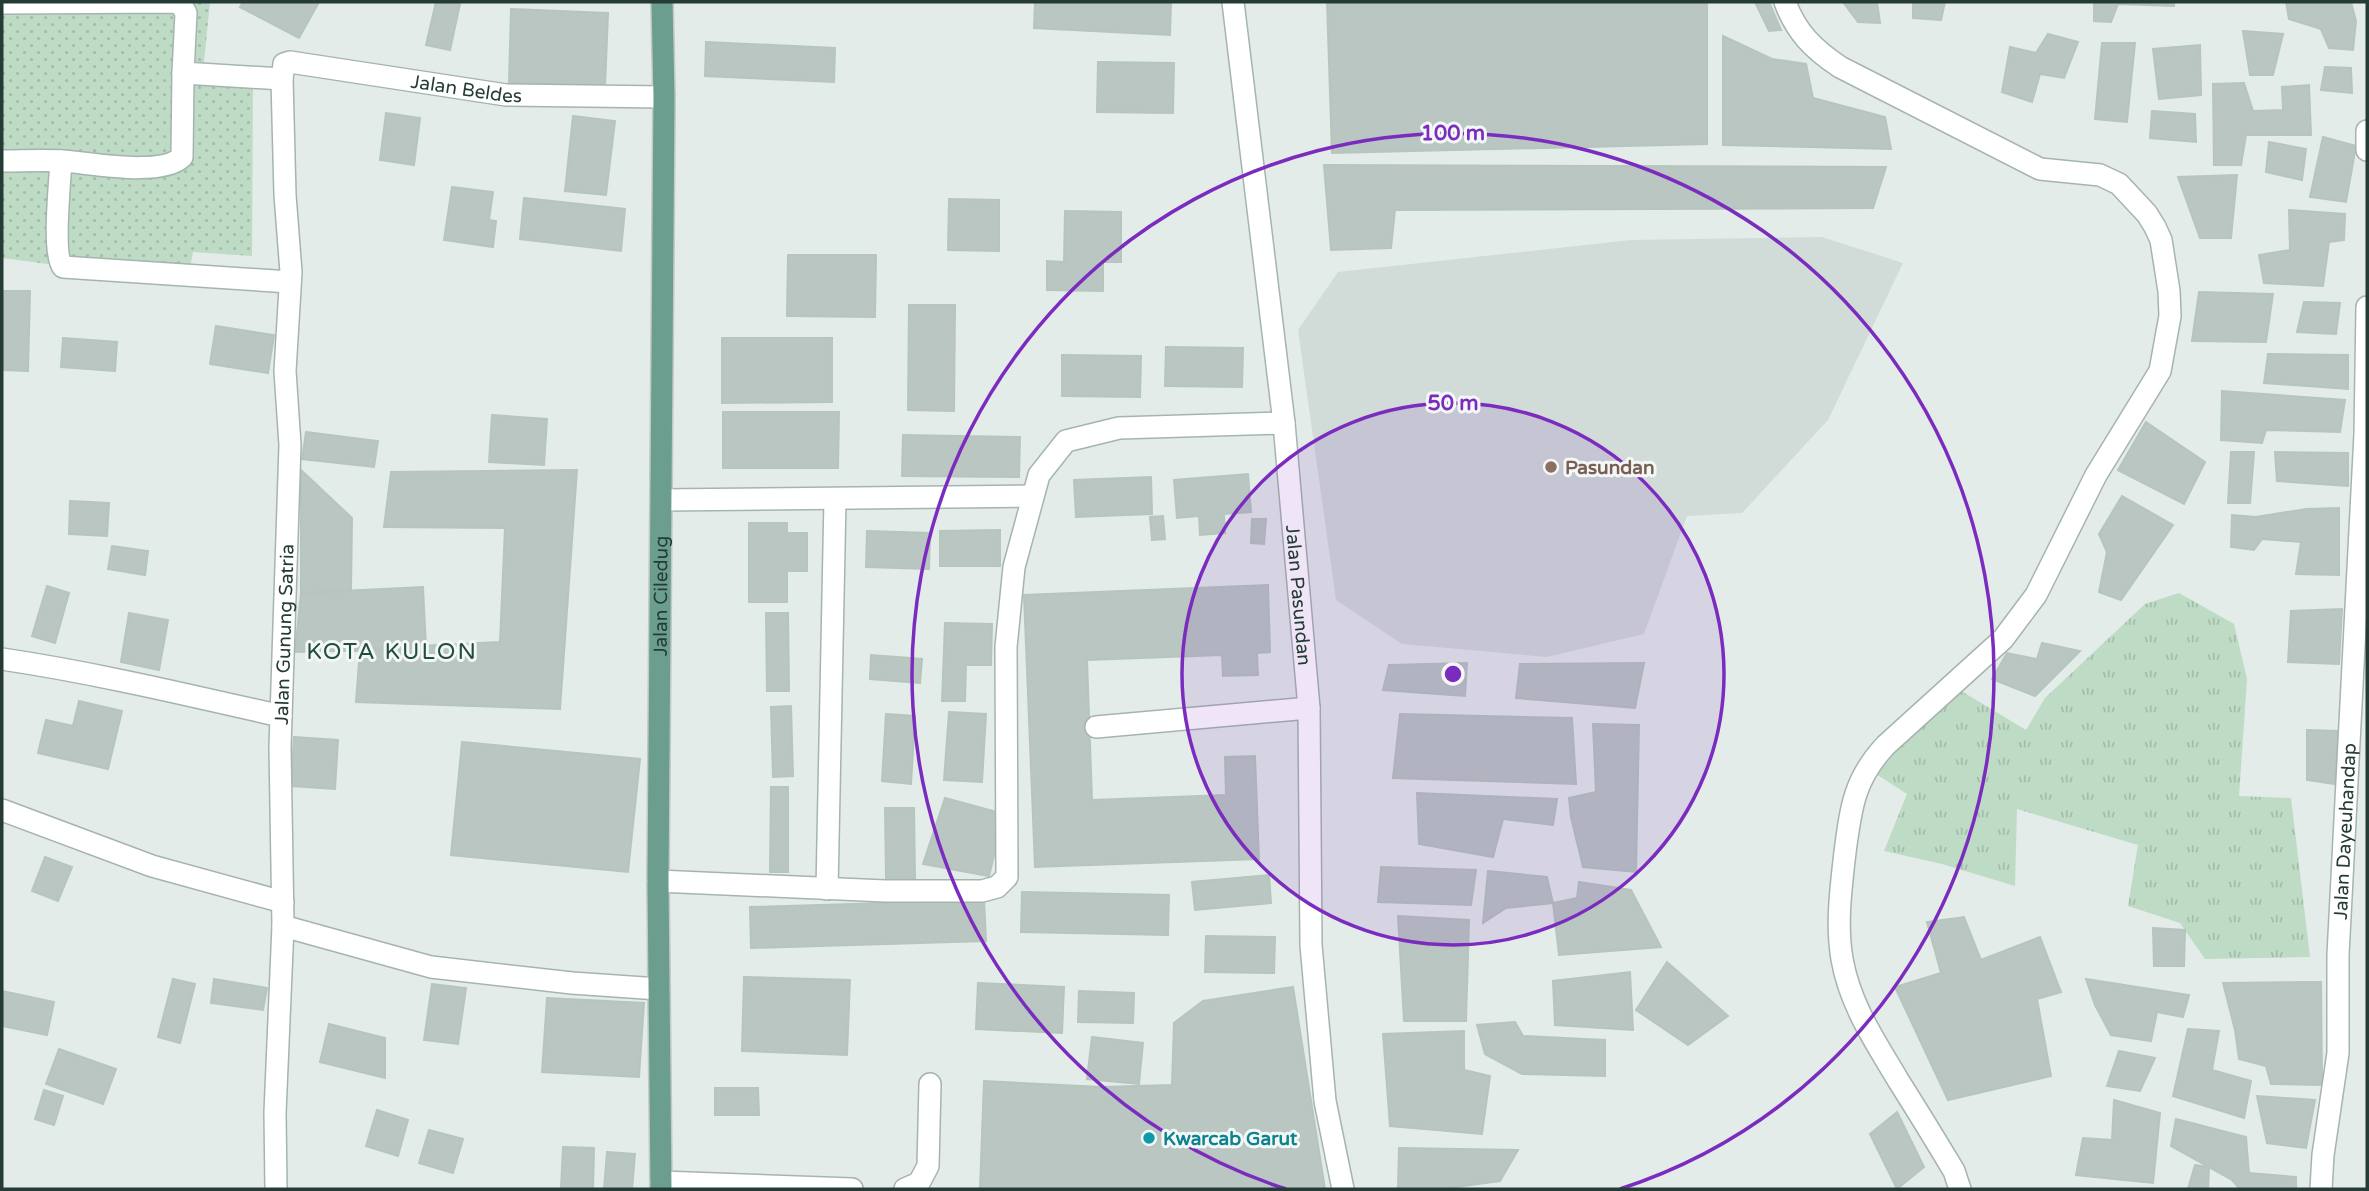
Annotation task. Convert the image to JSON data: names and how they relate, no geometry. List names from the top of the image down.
{
  "streets": {
    "main road": ["Jalan Ciledug"],
    "street": [
      "Jalan Beldes",
      "Jalan Pasundan",
      "Jalan Gunung Satria",
      "Jalan Dayeuhandap"
    ]
  },
  "crossings": [
    ["Jalan Beldes", "Jalan Ciledug"],
    ["Jalan Beldes", "Jalan Gunung Satria"]
  ],
  "districts": ["KOTA KULON"],
  "places": ["Pasundan", "Kwarcab Garut"],
  "rings": ["100 m", "50 m"]
}
